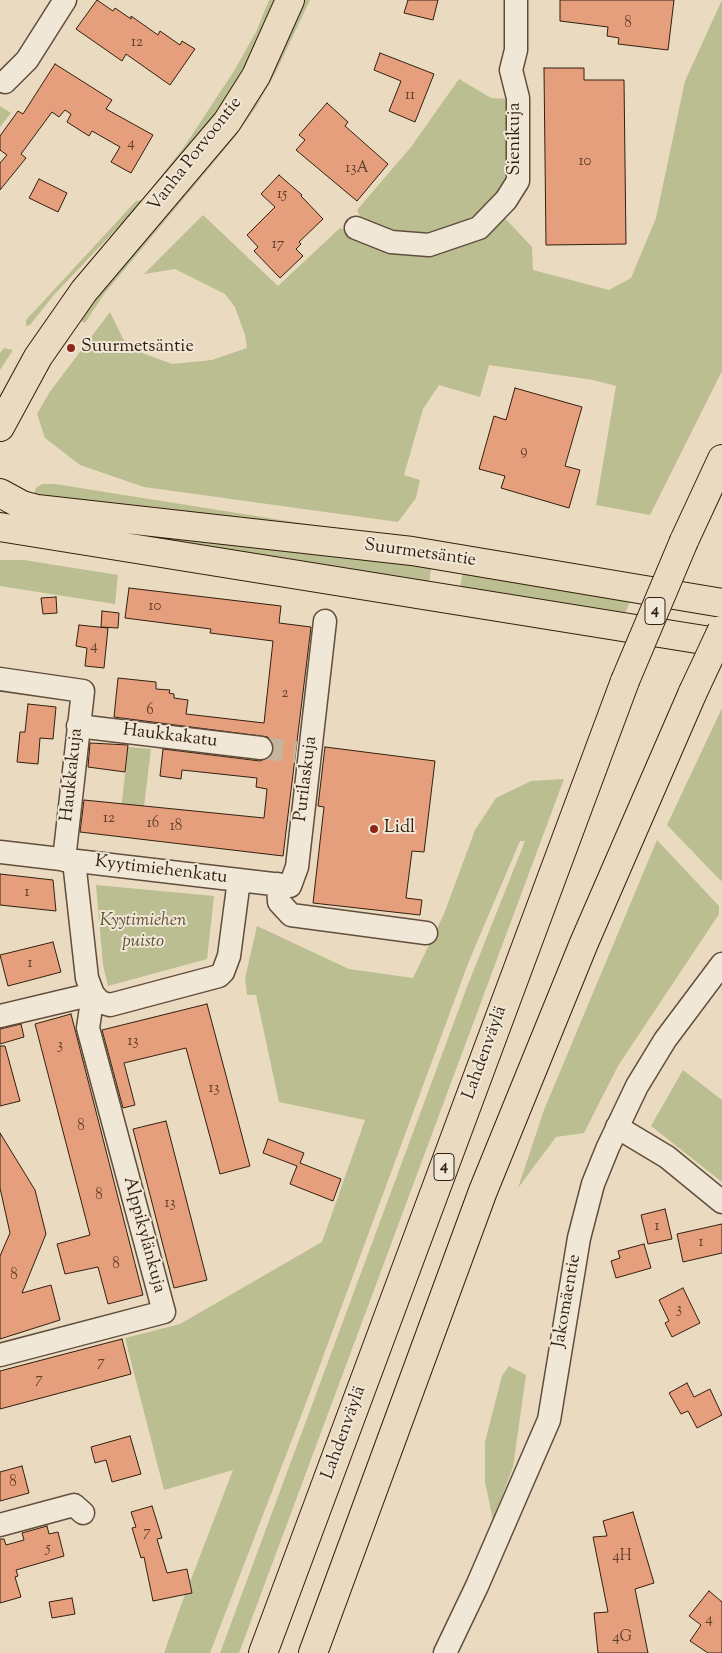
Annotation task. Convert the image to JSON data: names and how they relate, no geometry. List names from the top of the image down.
{
  "streets": {
    "main road": [
      "Vanha Porvoontie",
      "Suurmetsäntie",
      "4",
      "Lahdenväylä"
    ],
    "street": [
      "Sienikuja",
      "Haukkakatu",
      "Haukkakuja",
      "Purilaskuja",
      "Kyytimiehenkatu",
      "Alppikylänkuja",
      "Jakomäentie"
    ]
  },
  "crossings": [
    ["Haukkakatu", "Haukkakuja"],
    ["Haukkakuja", "Kyytimiehenkatu"],
    ["Kyytimiehenkatu", "Alppikylänkuja"]
  ],
  "parks": ["Kyytimiehen puisto"],
  "places": ["Suurmetsäntie", "Lidl"],
  "house_numbers": [
    "8",
    "12",
    "11",
    "4",
    "10",
    "13A",
    "15",
    "17",
    "9",
    "10",
    "4",
    "2",
    "6",
    "12",
    "16",
    "18",
    "1",
    "1",
    "13",
    "3",
    "13",
    "8",
    "8",
    "13",
    "1",
    "1",
    "8",
    "8",
    "3",
    "7",
    "7",
    "8",
    "7",
    "5",
    "4H",
    "4",
    "4G"
  ]
}
